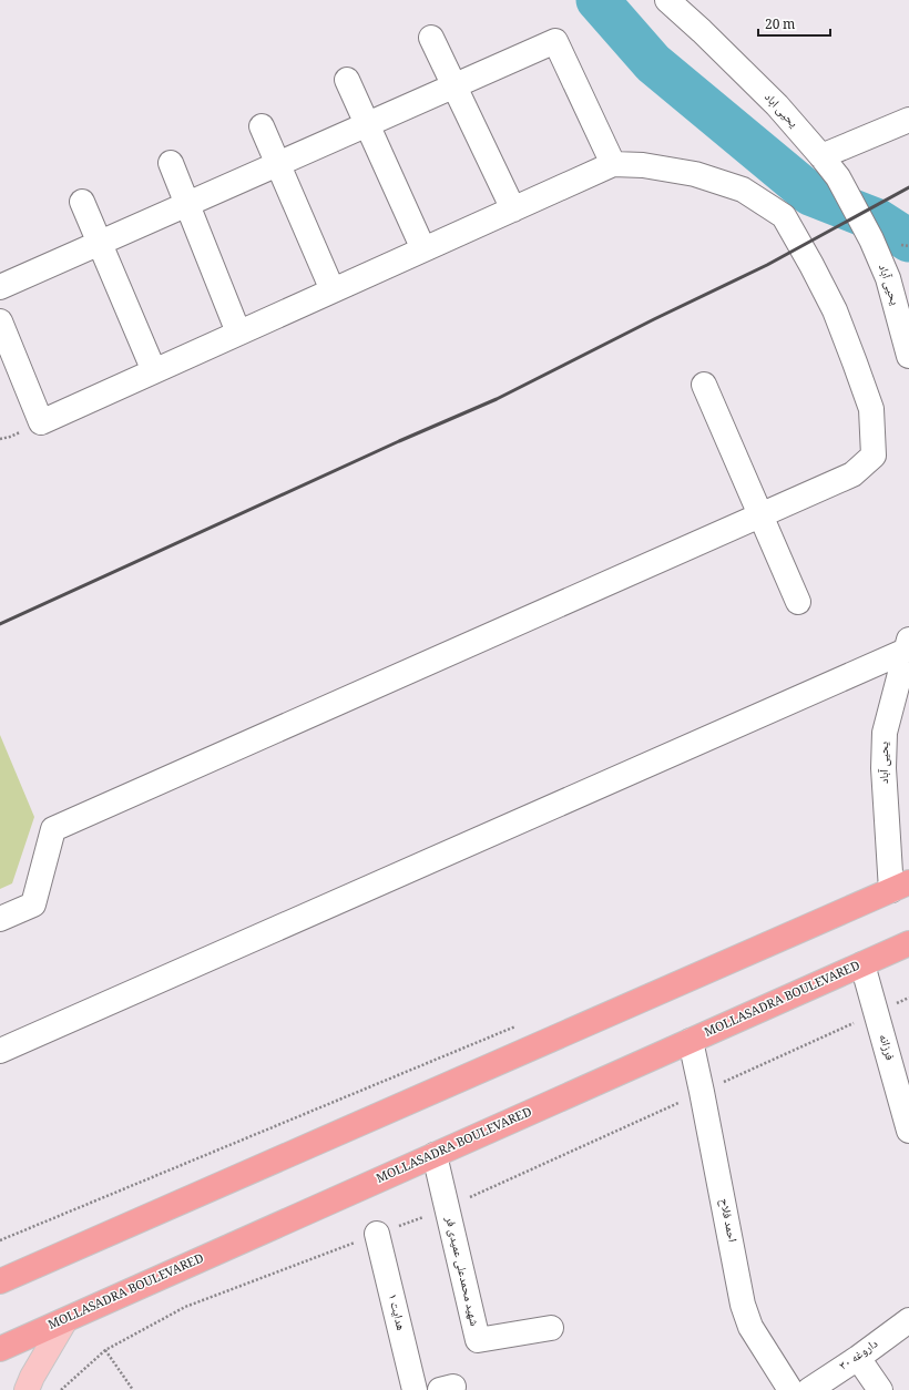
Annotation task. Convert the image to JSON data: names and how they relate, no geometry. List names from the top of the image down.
{
  "streets": {
    "highway": ["MOLLASADRA BOULEVARED"],
    "street": [
      "یحیی اباد",
      "یحیی آباد",
      "فرزانه",
      "احمد فلاح",
      "شهید محمدعلی عمیدی فر",
      "هدایت ۱",
      "داروغه ۳۰"
    ]
  },
  "crossings": [
    ["یحیی اباد", "یحیی آباد"],
    ["MOLLASADRA BOULEVARED", "فرزانه"],
    ["MOLLASADRA BOULEVARED", "احمد فلاح"],
    ["MOLLASADRA BOULEVARED", "شهید محمدعلی عمیدی فر"]
  ],
  "scale_bar": "20 m"
}
